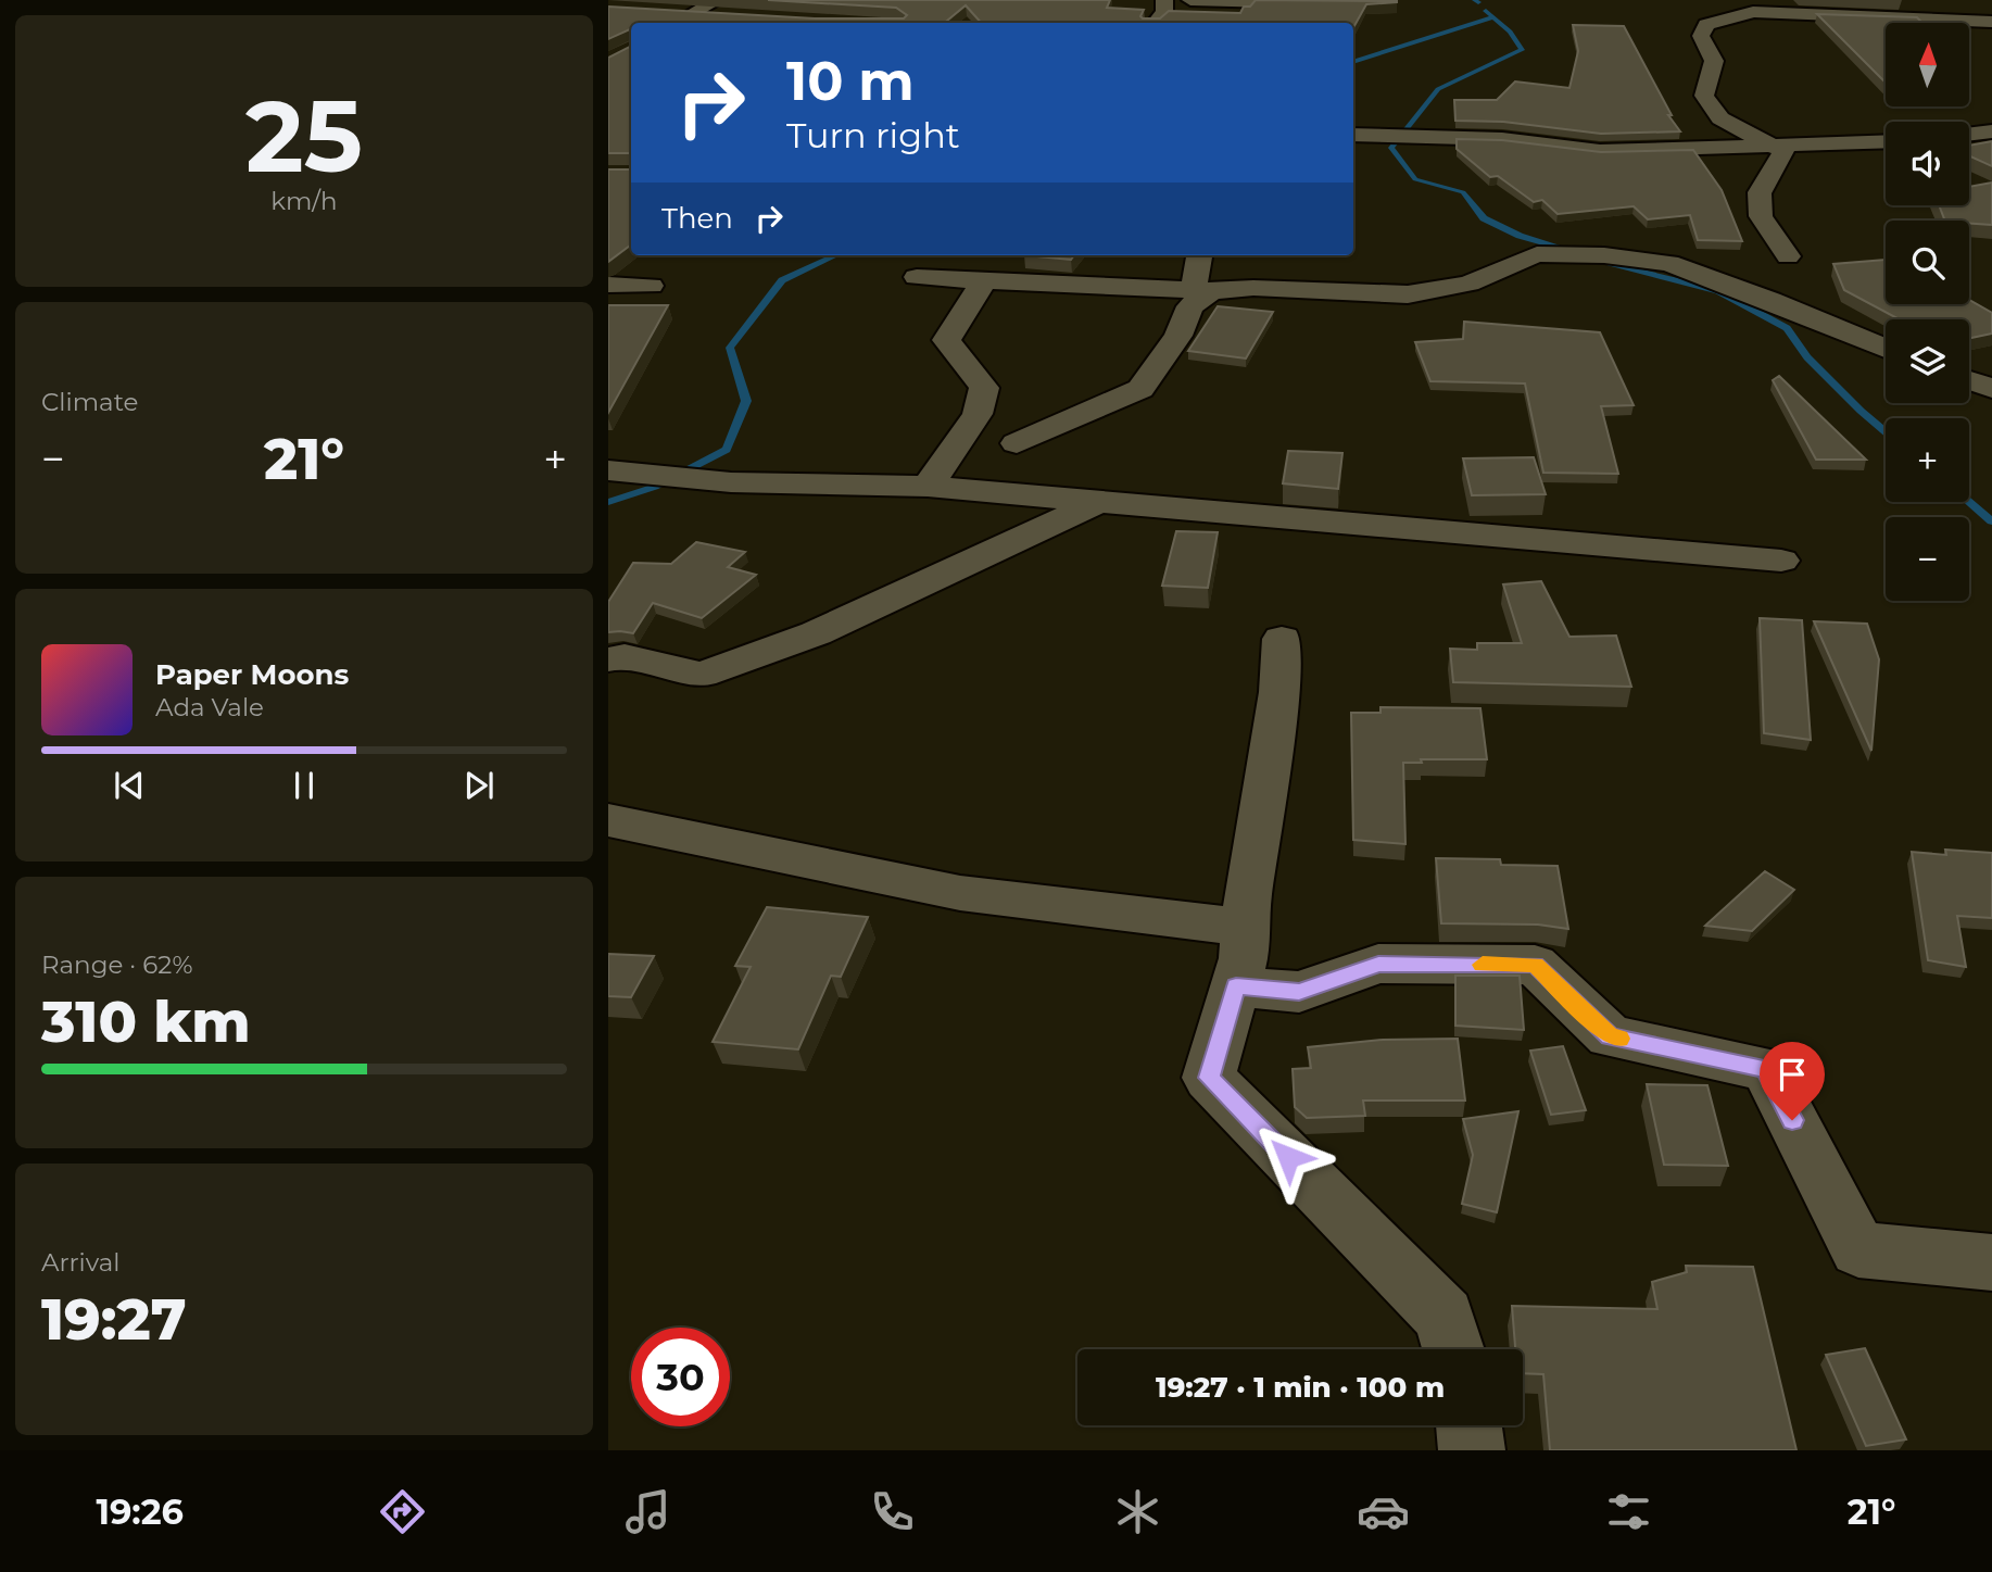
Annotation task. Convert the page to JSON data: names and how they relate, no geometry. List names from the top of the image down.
{
  "north": "top",
  "page": {
    "tile": [
      ["25", "km/h"],
      "Climate",
      ["Range · 62%", "310 km"],
      ["Arrival", "19:27"]
    ],
    "map_buttons": ["+", "−"],
    "turn": ["10 m", "Turn right"],
    "then": "Then",
    "heat": ["−", "21°", "+"],
    "song": ["Paper Moons", "Ada Vale"],
    "limit": "30",
    "trip": "19:27 · 1 min · 100 m",
    "tabs": ["19:26", "21°"]
  }
}
